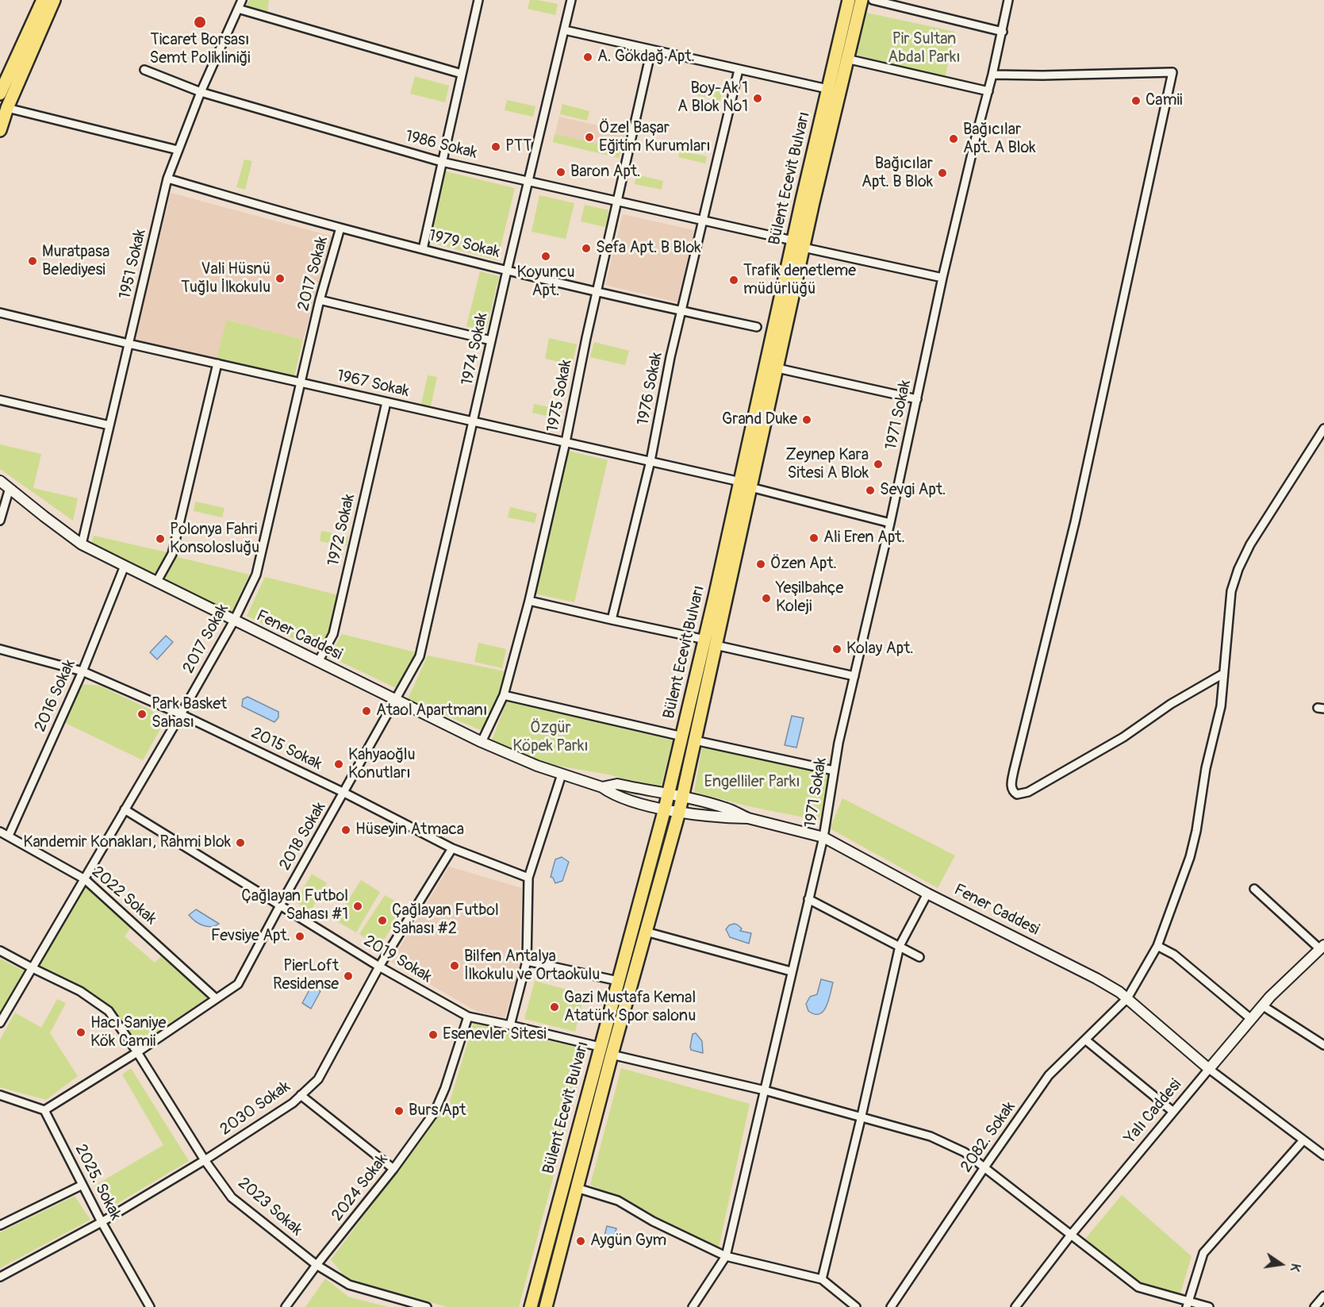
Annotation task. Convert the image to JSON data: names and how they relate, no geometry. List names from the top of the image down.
{
  "streets": {
    "main road": ["Bülent Ecevit Bulvarı"],
    "street": [
      "1986 Sokak",
      "1979 Sokak",
      "1951 Sokak",
      "2017 Sokak",
      "1974 Sokak",
      "1967 Sokak",
      "1976 Sokak",
      "1975 Sokak",
      "1971 Sokak",
      "1972 Sokak",
      "Fener Caddesi",
      "2016 Sokak",
      "2015 Sokak",
      "2018 Sokak",
      "2022 Sokak",
      "2019 Sokak",
      "2030 Sokak",
      "Yalı Caddesi",
      "2082. Sokak",
      "2025. Sokak",
      "2024 Sokak",
      "2023 Sokak"
    ]
  },
  "crossings": [
    ["1986 Sokak", "Bülent Ecevit Bulvarı"],
    ["1986 Sokak", "1951 Sokak"],
    ["1986 Sokak", "1974 Sokak"],
    ["1986 Sokak", "1976 Sokak"],
    ["1986 Sokak", "1975 Sokak"],
    ["Bülent Ecevit Bulvarı", "1967 Sokak"],
    ["Bülent Ecevit Bulvarı", "Fener Caddesi"],
    ["Bülent Ecevit Bulvarı", "2019 Sokak"],
    ["1979 Sokak", "1951 Sokak"],
    ["1979 Sokak", "2017 Sokak"],
    ["1979 Sokak", "1974 Sokak"],
    ["1979 Sokak", "1976 Sokak"],
    ["1979 Sokak", "1975 Sokak"],
    ["1951 Sokak", "1967 Sokak"],
    ["1951 Sokak", "Fener Caddesi"],
    ["2017 Sokak", "1967 Sokak"],
    ["2017 Sokak", "Fener Caddesi"],
    ["2017 Sokak", "2015 Sokak"],
    ["2017 Sokak", "2022 Sokak"],
    ["2017 Sokak", "2019 Sokak"],
    ["2017 Sokak", "2023 Sokak"],
    ["1974 Sokak", "1967 Sokak"],
    ["1974 Sokak", "Fener Caddesi"],
    ["1974 Sokak", "2018 Sokak"],
    ["1967 Sokak", "1976 Sokak"],
    ["1967 Sokak", "1975 Sokak"],
    ["1967 Sokak", "1971 Sokak"],
    ["1967 Sokak", "1972 Sokak"],
    ["1975 Sokak", "Fener Caddesi"],
    ["1971 Sokak", "Fener Caddesi"],
    ["1972 Sokak", "Fener Caddesi"],
    ["Fener Caddesi", "2016 Sokak"],
    ["Fener Caddesi", "2018 Sokak"],
    ["Fener Caddesi", "Yalı Caddesi"],
    ["Fener Caddesi", "2082. Sokak"],
    ["2016 Sokak", "2015 Sokak"],
    ["2016 Sokak", "2022 Sokak"],
    ["2015 Sokak", "2018 Sokak"],
    ["2015 Sokak", "2030 Sokak"],
    ["2018 Sokak", "2022 Sokak"],
    ["2018 Sokak", "2019 Sokak"],
    ["2018 Sokak", "2025. Sokak"],
    ["2018 Sokak", "2023 Sokak"],
    ["2019 Sokak", "2030 Sokak"],
    ["2019 Sokak", "2024 Sokak"],
    ["2030 Sokak", "2025. Sokak"],
    ["2030 Sokak", "2023 Sokak"],
    ["2024 Sokak", "2023 Sokak"]
  ],
  "parks": ["Pir Sultan Abdal Parkı", "Özgür Köpek Parkı", "Engelliler Parkı"],
  "places": [
    "Ticaret Borsası Semt Polikliniği",
    "A. Gökdağ Apt.",
    "Boy-Ak 1 A Blok No1",
    "Camii",
    "Özel Başar Eğitim Kurumları",
    "Bağıcılar Apt. A Blok",
    "PTT",
    "Baron Apt.",
    "Bağıcılar Apt. B Blok",
    "Sefa Apt. B Blok",
    "Koyuncu Apt.",
    "Muratpasa Belediyesi",
    "Vali Hüsnü Tuğlu İlkokulu",
    "Trafik denetleme müdürlüğü",
    "Grand Duke",
    "Zeynep Kara Sitesi A Blok",
    "Sevgi Apt.",
    "Ali Eren Apt.",
    "Polonya Fahri Konsolosluğu",
    "Özen Apt.",
    "Yeşilbahçe Koleji",
    "Kolay Apt.",
    "Ataol Apartmanı",
    "Park Basket Sahası",
    "Kahyaoğlu Konutları",
    "Hüseyin Atmaca",
    "Kandemir Konakları, Rahmi blok",
    "Çağlayan Futbol Sahası #1",
    "Çağlayan Futbol Sahası #2",
    "Fevsiye Apt.",
    "Bilfen Antalya İlkokulu ve Ortaokulu",
    "PierLoft Residense",
    "Gazi Mustafa Kemal Atatürk Spor salonu",
    "Hacı Saniye Kök Camii",
    "Esenevler Sitesi",
    "Burs Apt",
    "Aygün Gym"
  ],
  "north": "right"
}
